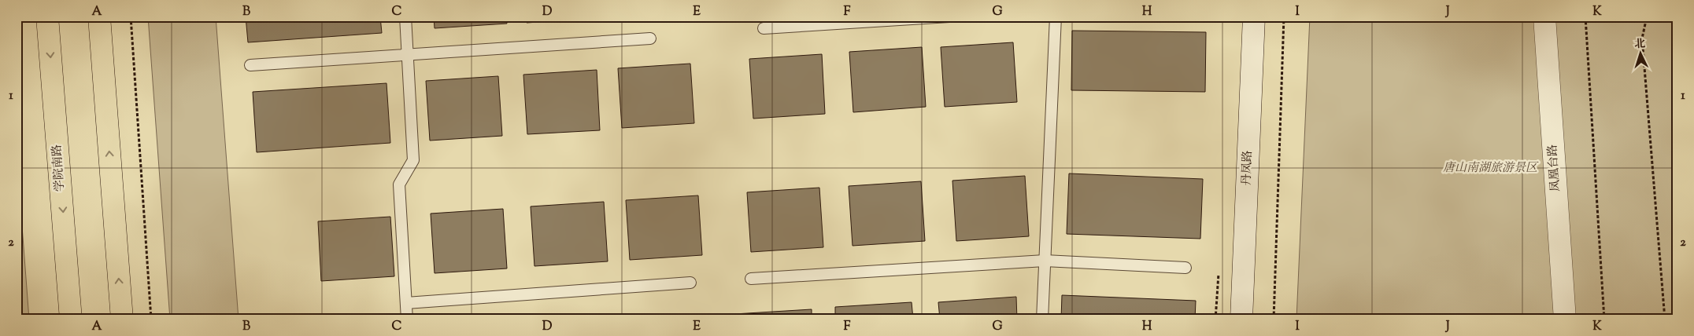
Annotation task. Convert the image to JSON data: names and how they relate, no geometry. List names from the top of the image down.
{
  "streets": {
    "main road": ["学院南路", "丹凤路", "凤凰台路"]
  },
  "parks": ["唐山南湖旅游景区"],
  "north": "top",
  "grid": {
    "columns": [
      "A",
      "B",
      "C",
      "D",
      "E",
      "F",
      "G",
      "H",
      "I",
      "J",
      "K"
    ],
    "rows": ["1", "2"]
  }
}
